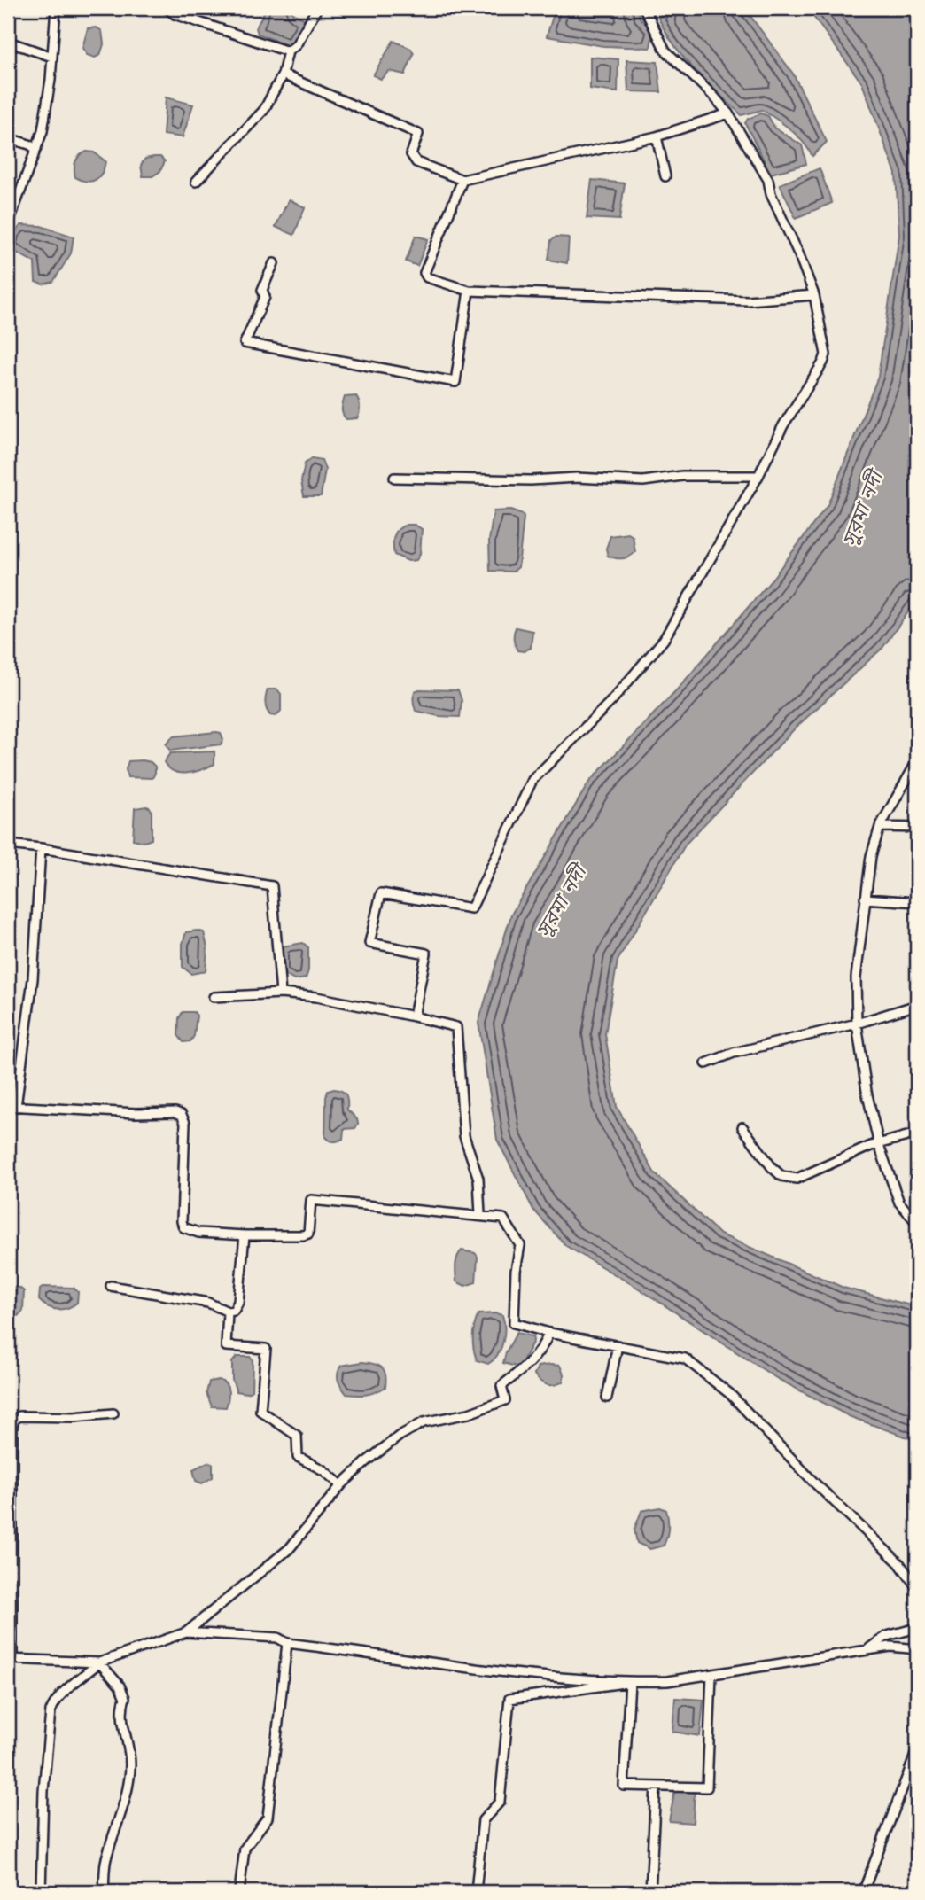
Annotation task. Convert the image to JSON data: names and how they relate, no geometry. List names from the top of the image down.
{
  "water": ["সুরমা নদী"]
}
